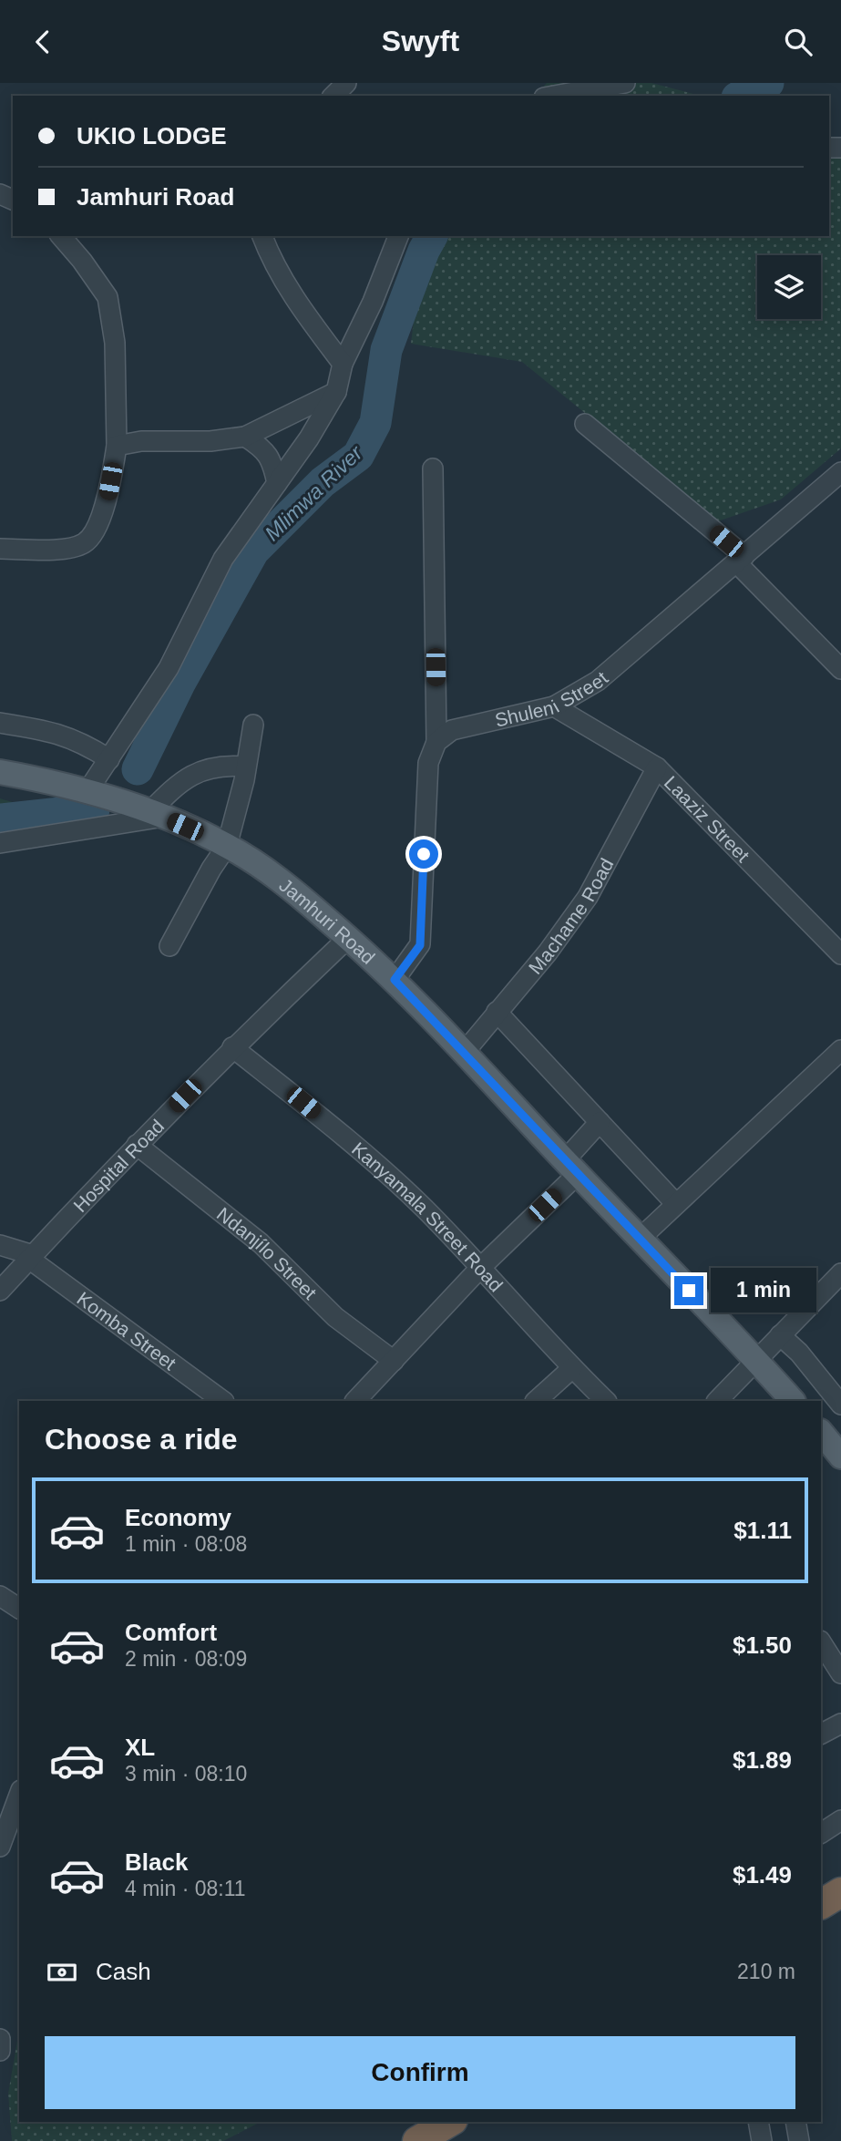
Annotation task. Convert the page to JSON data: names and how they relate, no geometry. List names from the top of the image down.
{
  "streets": {
    "main road": ["Jamhuri Road"],
    "street": [
      "Shuleni Street",
      "Laaziz Street",
      "Machame Road",
      "Hospital Road",
      "Kanyamala Street Road",
      "Ndanjílo Street",
      "Komba Street"
    ]
  },
  "crossings": [
    ["Shuleni Street", "Laaziz Street"],
    ["Laaziz Street", "Machame Road"],
    ["Machame Road", "Jamhuri Road"],
    ["Jamhuri Road", "Hospital Road"],
    ["Hospital Road", "Kanyamala Street Road"],
    ["Hospital Road", "Ndanjílo Street"],
    ["Hospital Road", "Komba Street"]
  ],
  "water": ["Mlimwa River"],
  "page": {
    "header": "Swyft",
    "banner": ["UKIO LODGE", "Jamhuri Road"],
    "bubble": "1 min",
    "heading": "Choose a ride",
    "list": [
      {
        "name": "Economy",
        "note": "1 min · 08:08",
        "value": "$1.11"
      },
      {
        "name": "Comfort",
        "note": "2 min · 08:09",
        "value": "$1.50"
      },
      {
        "name": "XL",
        "note": "3 min · 08:10",
        "value": "$1.89"
      },
      {
        "name": "Black",
        "note": "4 min · 08:11",
        "value": "$1.49"
      }
    ],
    "pay": ["Cash", "210 m"],
    "buttons": "Confirm"
  }
}
